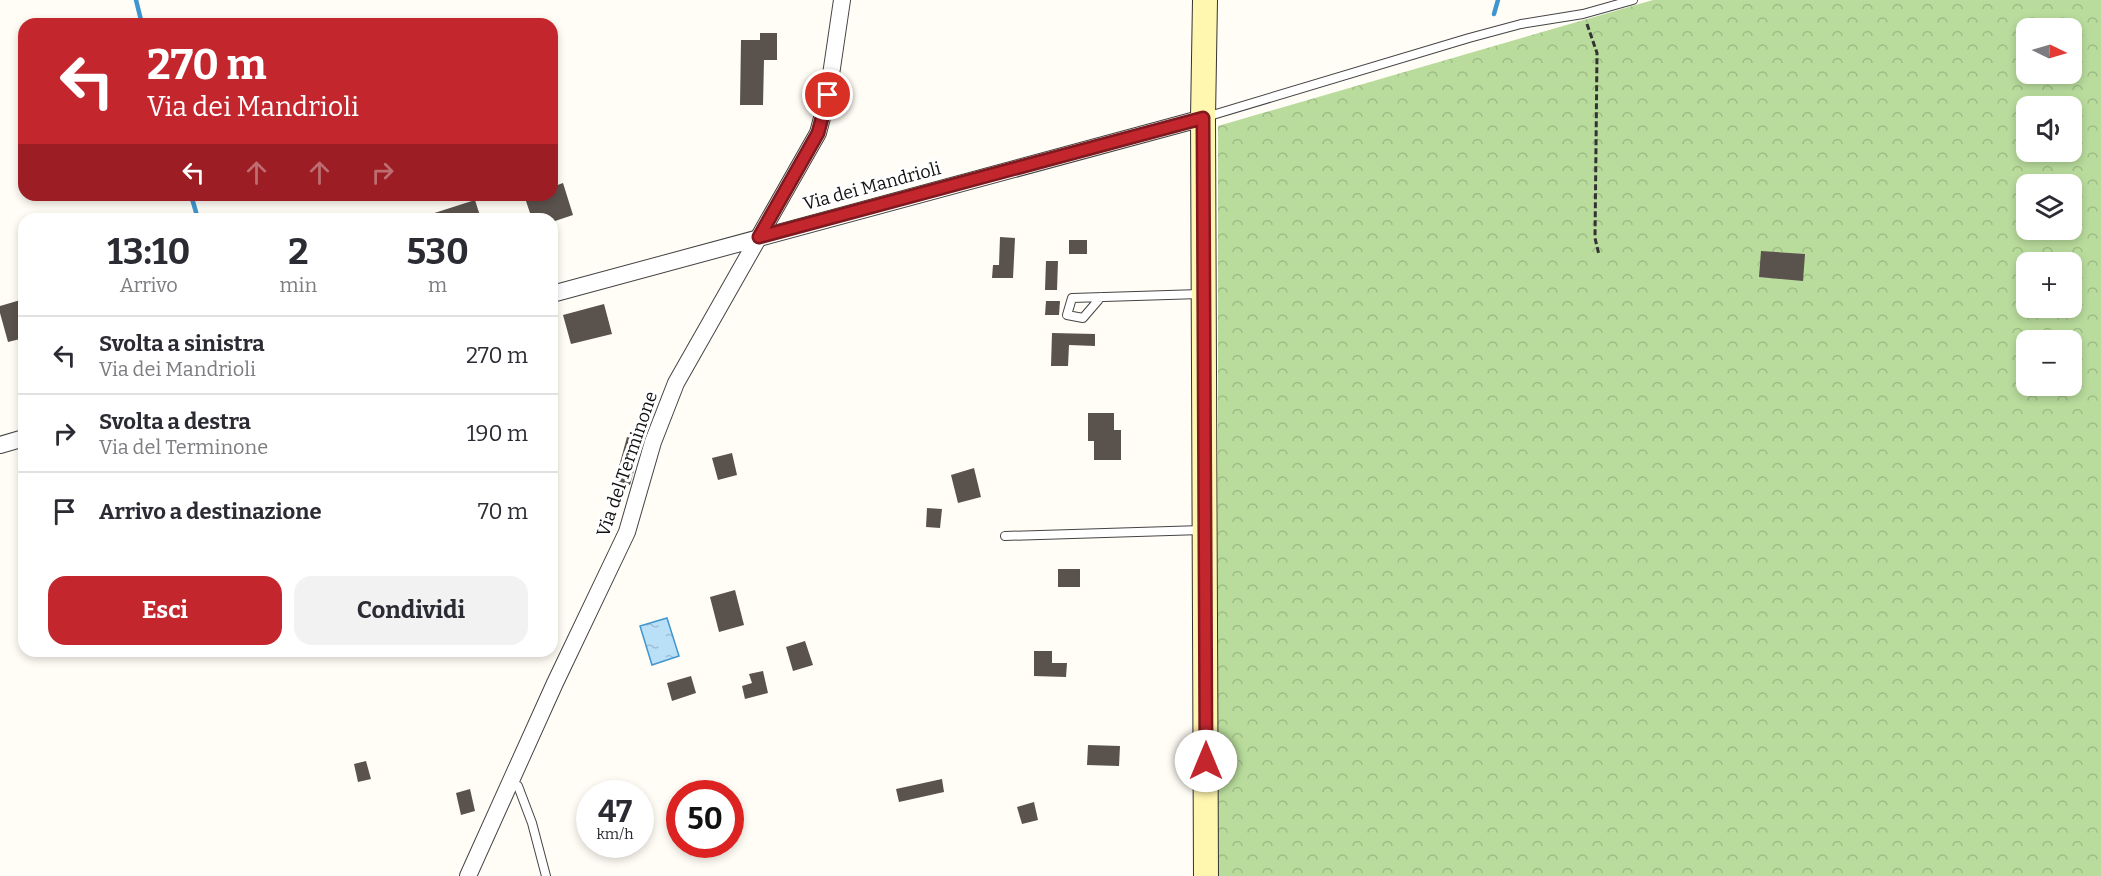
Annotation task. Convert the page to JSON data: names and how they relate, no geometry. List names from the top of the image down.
{
  "streets": {
    "street": ["Via dei Mandrioli", "Via del Terminone"]
  },
  "crossings": [
    ["Via dei Mandrioli", "Via del Terminone"]
  ],
  "north": "right",
  "page": {
    "map_buttons": ["+", "−"],
    "turn": ["270 m", "Via dei Mandrioli"],
    "eta": [
      "13:10",
      "Arrivo",
      "2",
      "min",
      "530",
      "m"
    ],
    "list": [
      {
        "name": "Svolta a sinistra",
        "note": "Via dei Mandrioli",
        "value": "270 m"
      },
      {
        "name": "Svolta a destra",
        "note": "Via del Terminone",
        "value": "190 m"
      },
      {
        "name": "Arrivo a destinazione",
        "value": "70 m"
      }
    ],
    "buttons": ["Esci", "Condividi"],
    "speed": "47 km/h",
    "limit": "50"
  }
}
